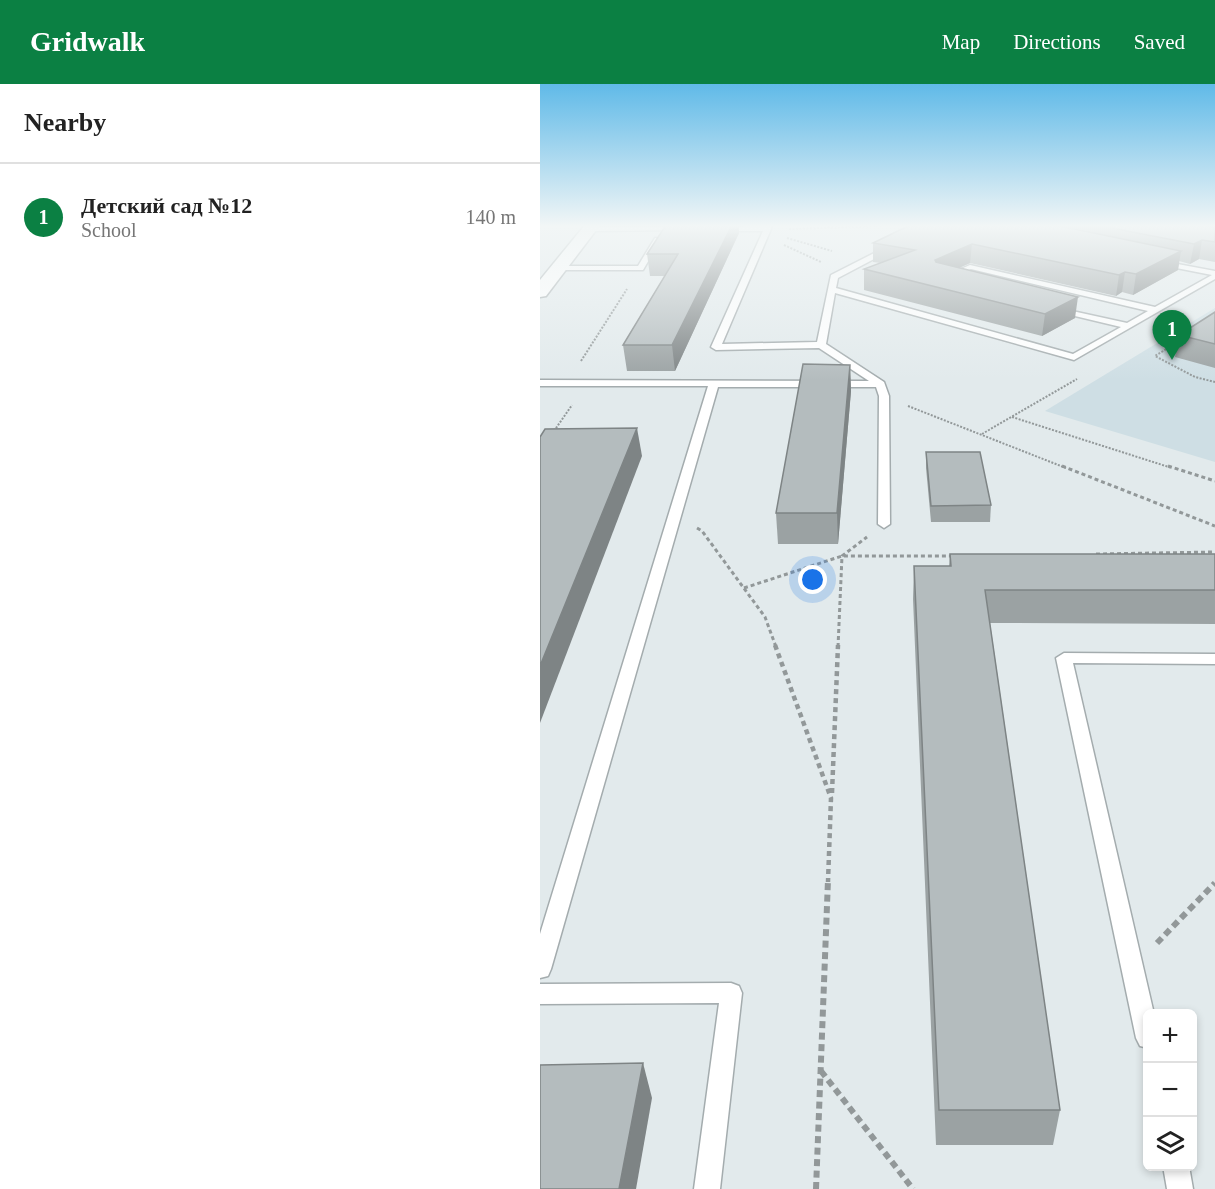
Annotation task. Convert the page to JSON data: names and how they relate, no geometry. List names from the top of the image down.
{
  "page": {
    "header": "Gridwalk",
    "nav": ["Map", "Directions", "Saved"],
    "heading": "Nearby",
    "list": [
      {
        "mark": "1",
        "name": "Детский сад №12",
        "note": "School",
        "value": "140 m"
      }
    ],
    "pins": "1",
    "map_buttons": ["+", "−"]
  }
}
